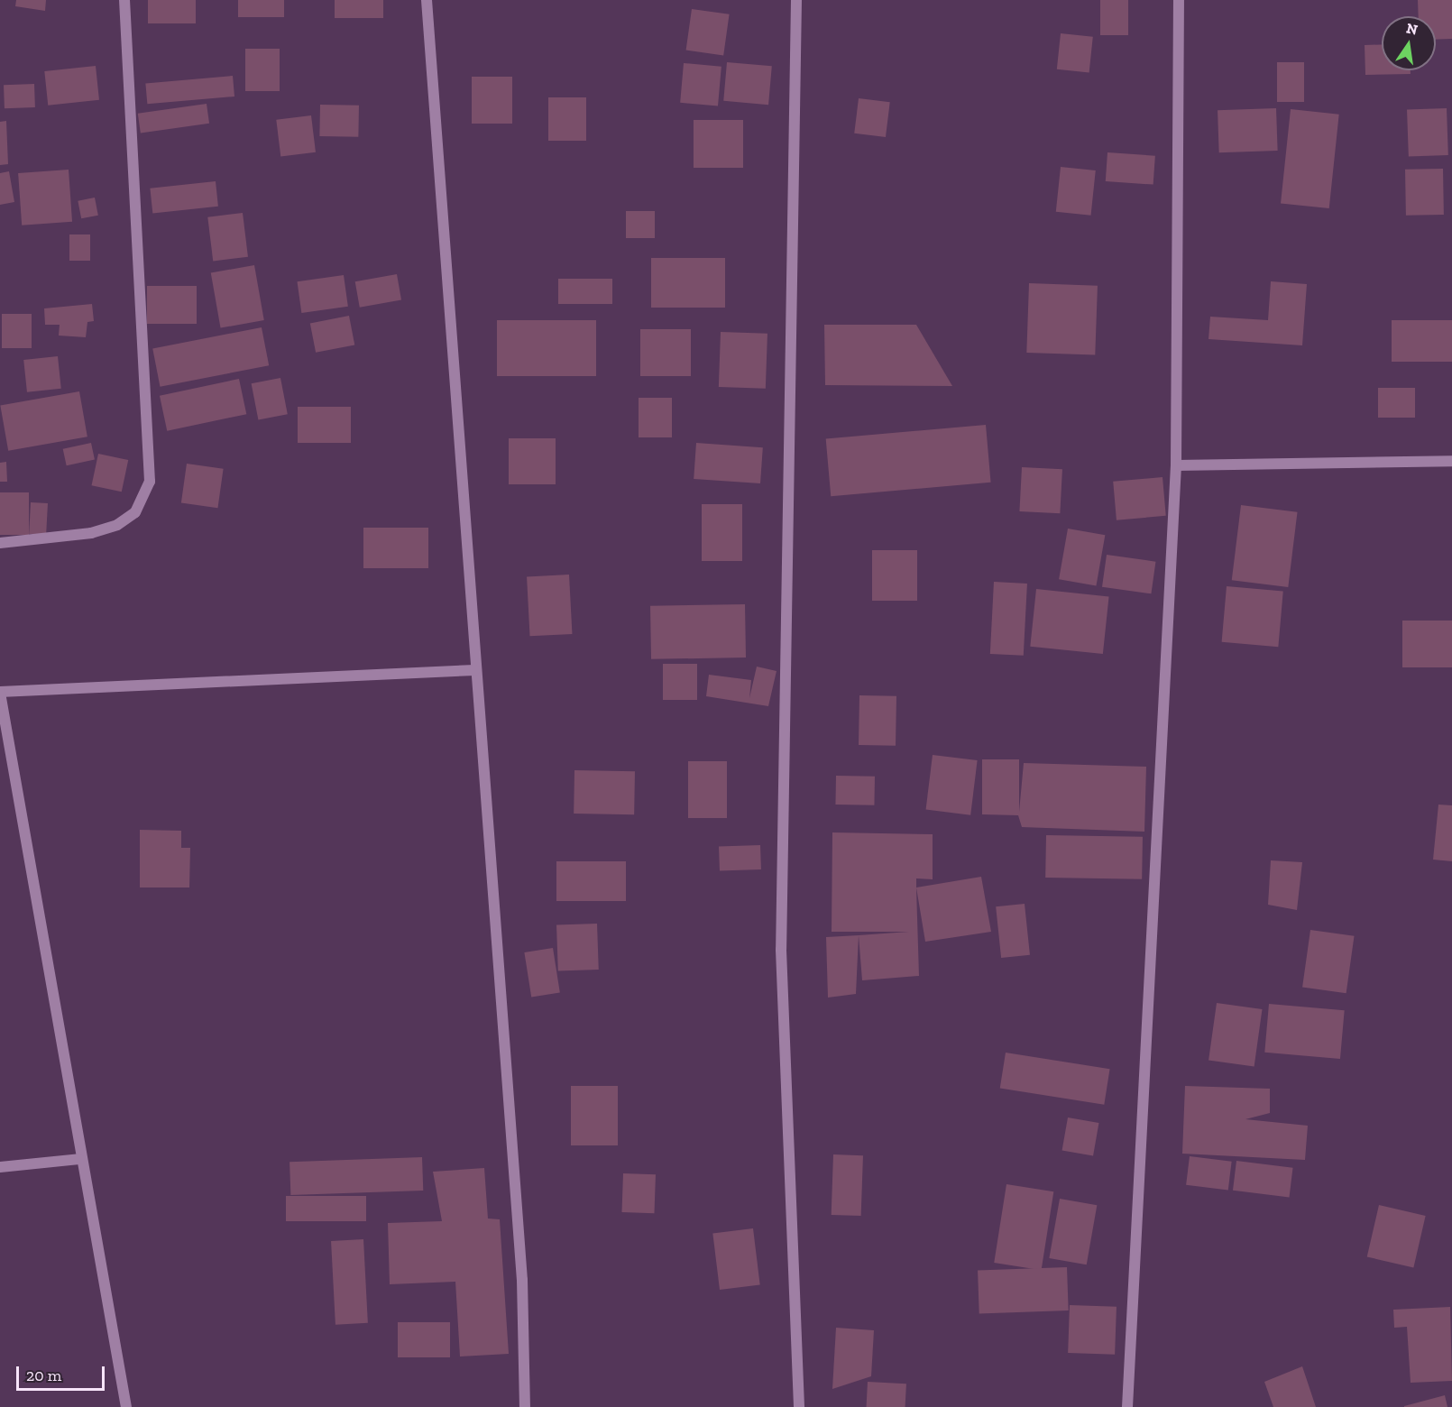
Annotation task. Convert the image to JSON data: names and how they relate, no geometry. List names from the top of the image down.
{
  "scale_bar": "20 m",
  "north": "top"
}
